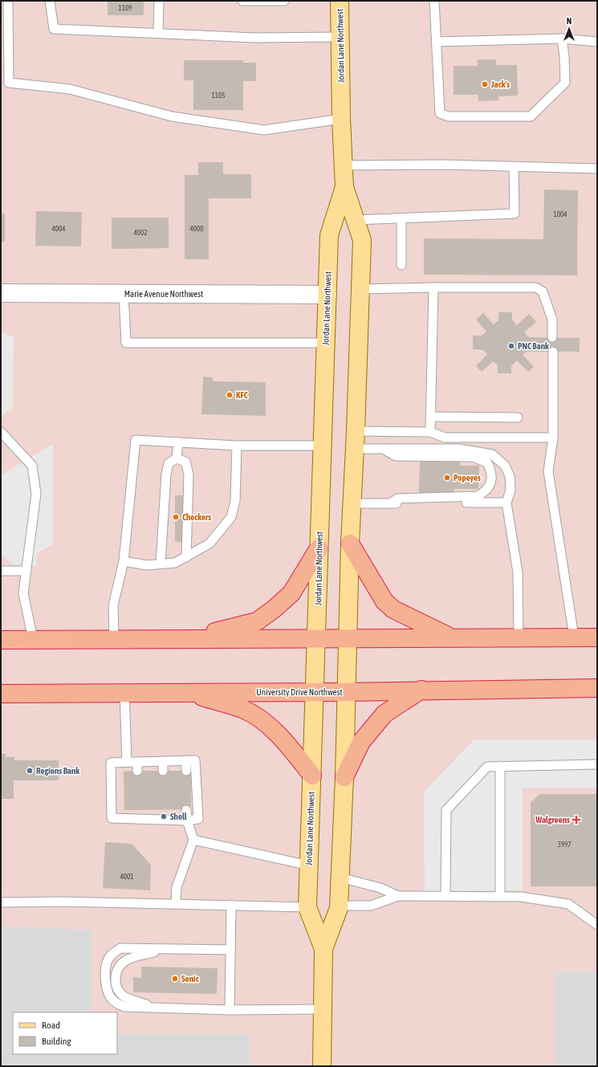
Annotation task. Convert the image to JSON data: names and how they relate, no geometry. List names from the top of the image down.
{
  "streets": {
    "highway": ["University Drive Northwest"],
    "main road": ["Jordan Lane Northwest"],
    "street": ["Marie Avenue Northwest"]
  },
  "crossings": [
    ["Jordan Lane Northwest", "Marie Avenue Northwest"],
    ["Jordan Lane Northwest", "University Drive Northwest"]
  ],
  "places": {
    "other": [
      "Jack's",
      "PNC Bank",
      "KFC",
      "Popeyes",
      "Checkers",
      "Regions Bank",
      "Shell",
      "Sonic"
    ],
    "health": ["Walgreens"]
  },
  "house_numbers": [
    "1109",
    "1105",
    "1004",
    "4004",
    "4000",
    "4002",
    "3997",
    "4001"
  ],
  "legend": ["Road", "Building"],
  "north": "top"
}
